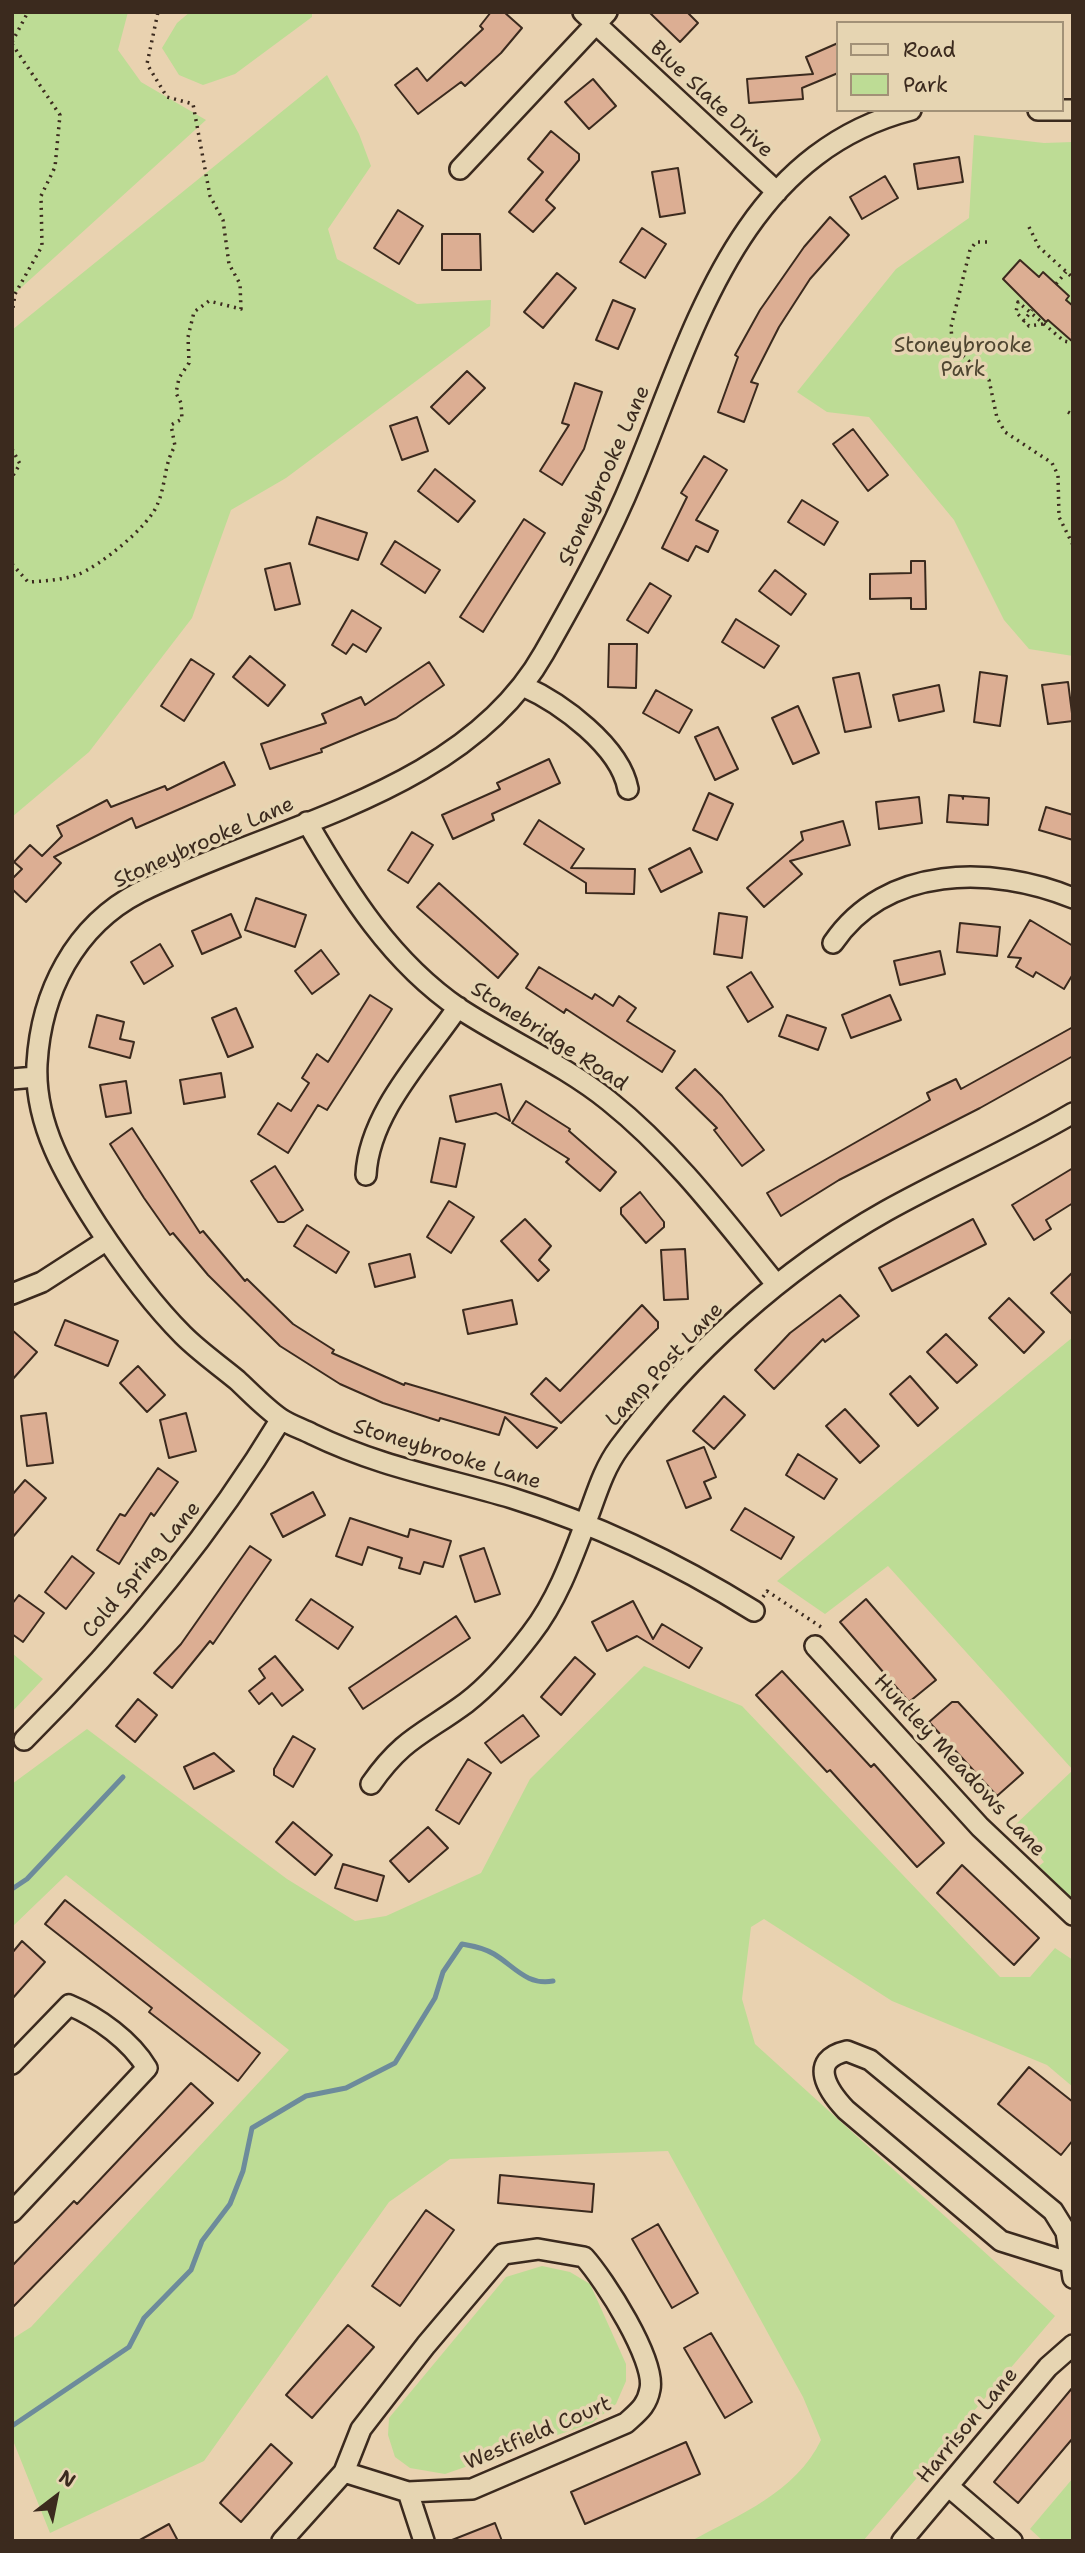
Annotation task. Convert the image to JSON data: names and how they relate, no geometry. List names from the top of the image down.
{
  "streets": {
    "street": [
      "Blue Slate Drive",
      "Stoneybrooke Lane",
      "Stonebridge Road",
      "Lamp Post Lane",
      "Cold Spring Lane",
      "Huntley Meadows Lane",
      "Harrison Lane",
      "Westfield Court"
    ]
  },
  "crossings": [
    ["Blue Slate Drive", "Stoneybrooke Lane"],
    ["Stoneybrooke Lane", "Stonebridge Road"],
    ["Stoneybrooke Lane", "Lamp Post Lane"],
    ["Stoneybrooke Lane", "Cold Spring Lane"],
    ["Stonebridge Road", "Lamp Post Lane"]
  ],
  "parks": ["Stoneybrooke Park"],
  "legend": ["Road", "Park"],
  "north": "top right"
}
